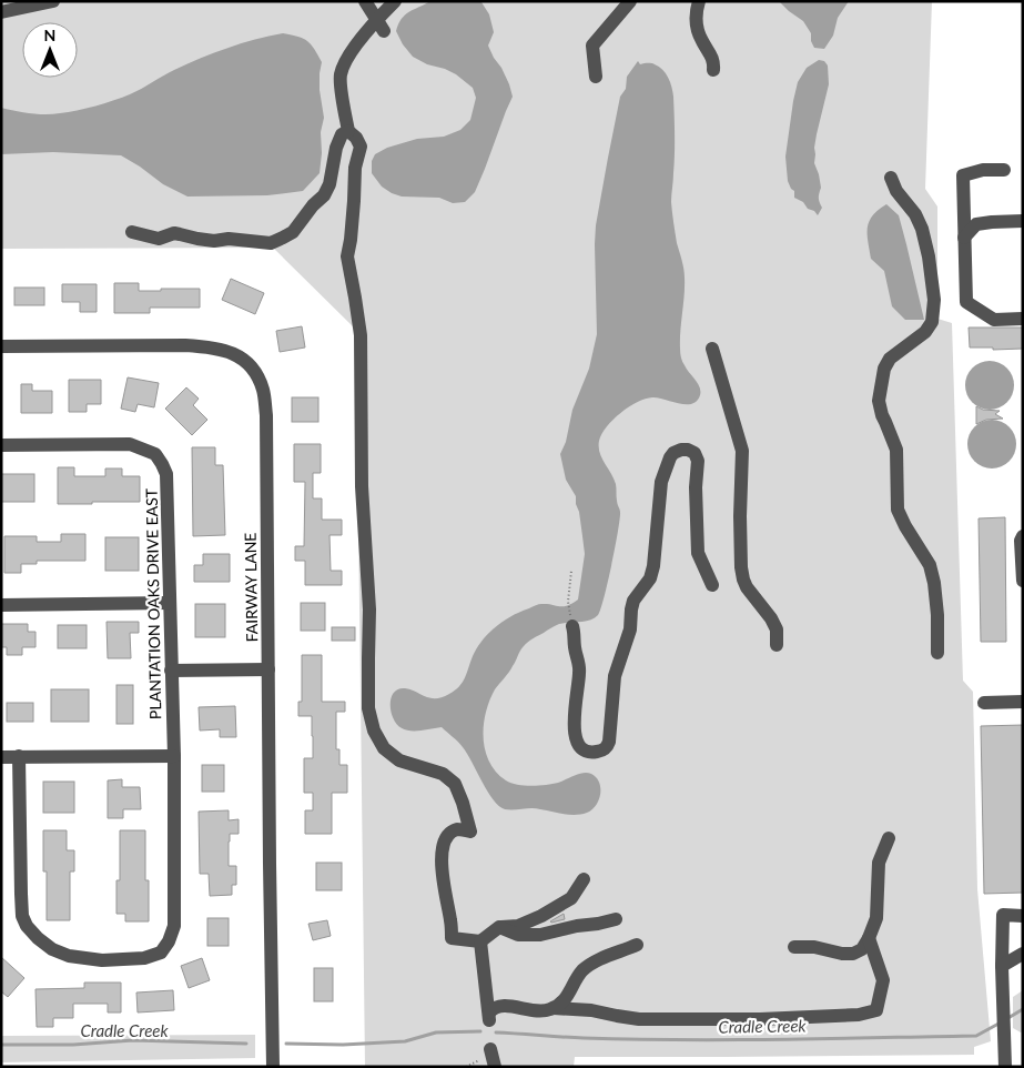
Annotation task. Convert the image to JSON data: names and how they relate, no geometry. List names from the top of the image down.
{
  "streets": {
    "street": ["FAIRWAY LANE", "PLANTATION OAKS DRIVE EAST"]
  },
  "water": ["Cradle Creek"],
  "north": "top"
}
